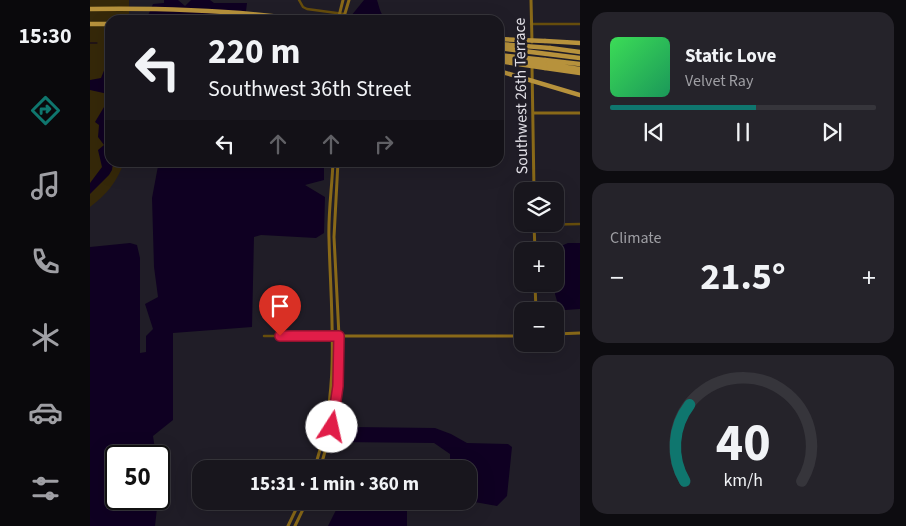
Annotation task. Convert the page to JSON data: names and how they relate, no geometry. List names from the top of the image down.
{
  "streets": {
    "main road": ["Southwest 26th Terrace"]
  },
  "page": {
    "tabs": "15:30",
    "turn": ["220 m", "Southwest 36th Street"],
    "song": ["Static Love", "Velvet Ray"],
    "map_buttons": ["+", "−"],
    "tile": "Climate",
    "heat": ["−", "21.5°", "+"],
    "limit": "50",
    "trip": "15:31 · 1 min · 360 m",
    "gauge": ["40", "km/h"]
  }
}
